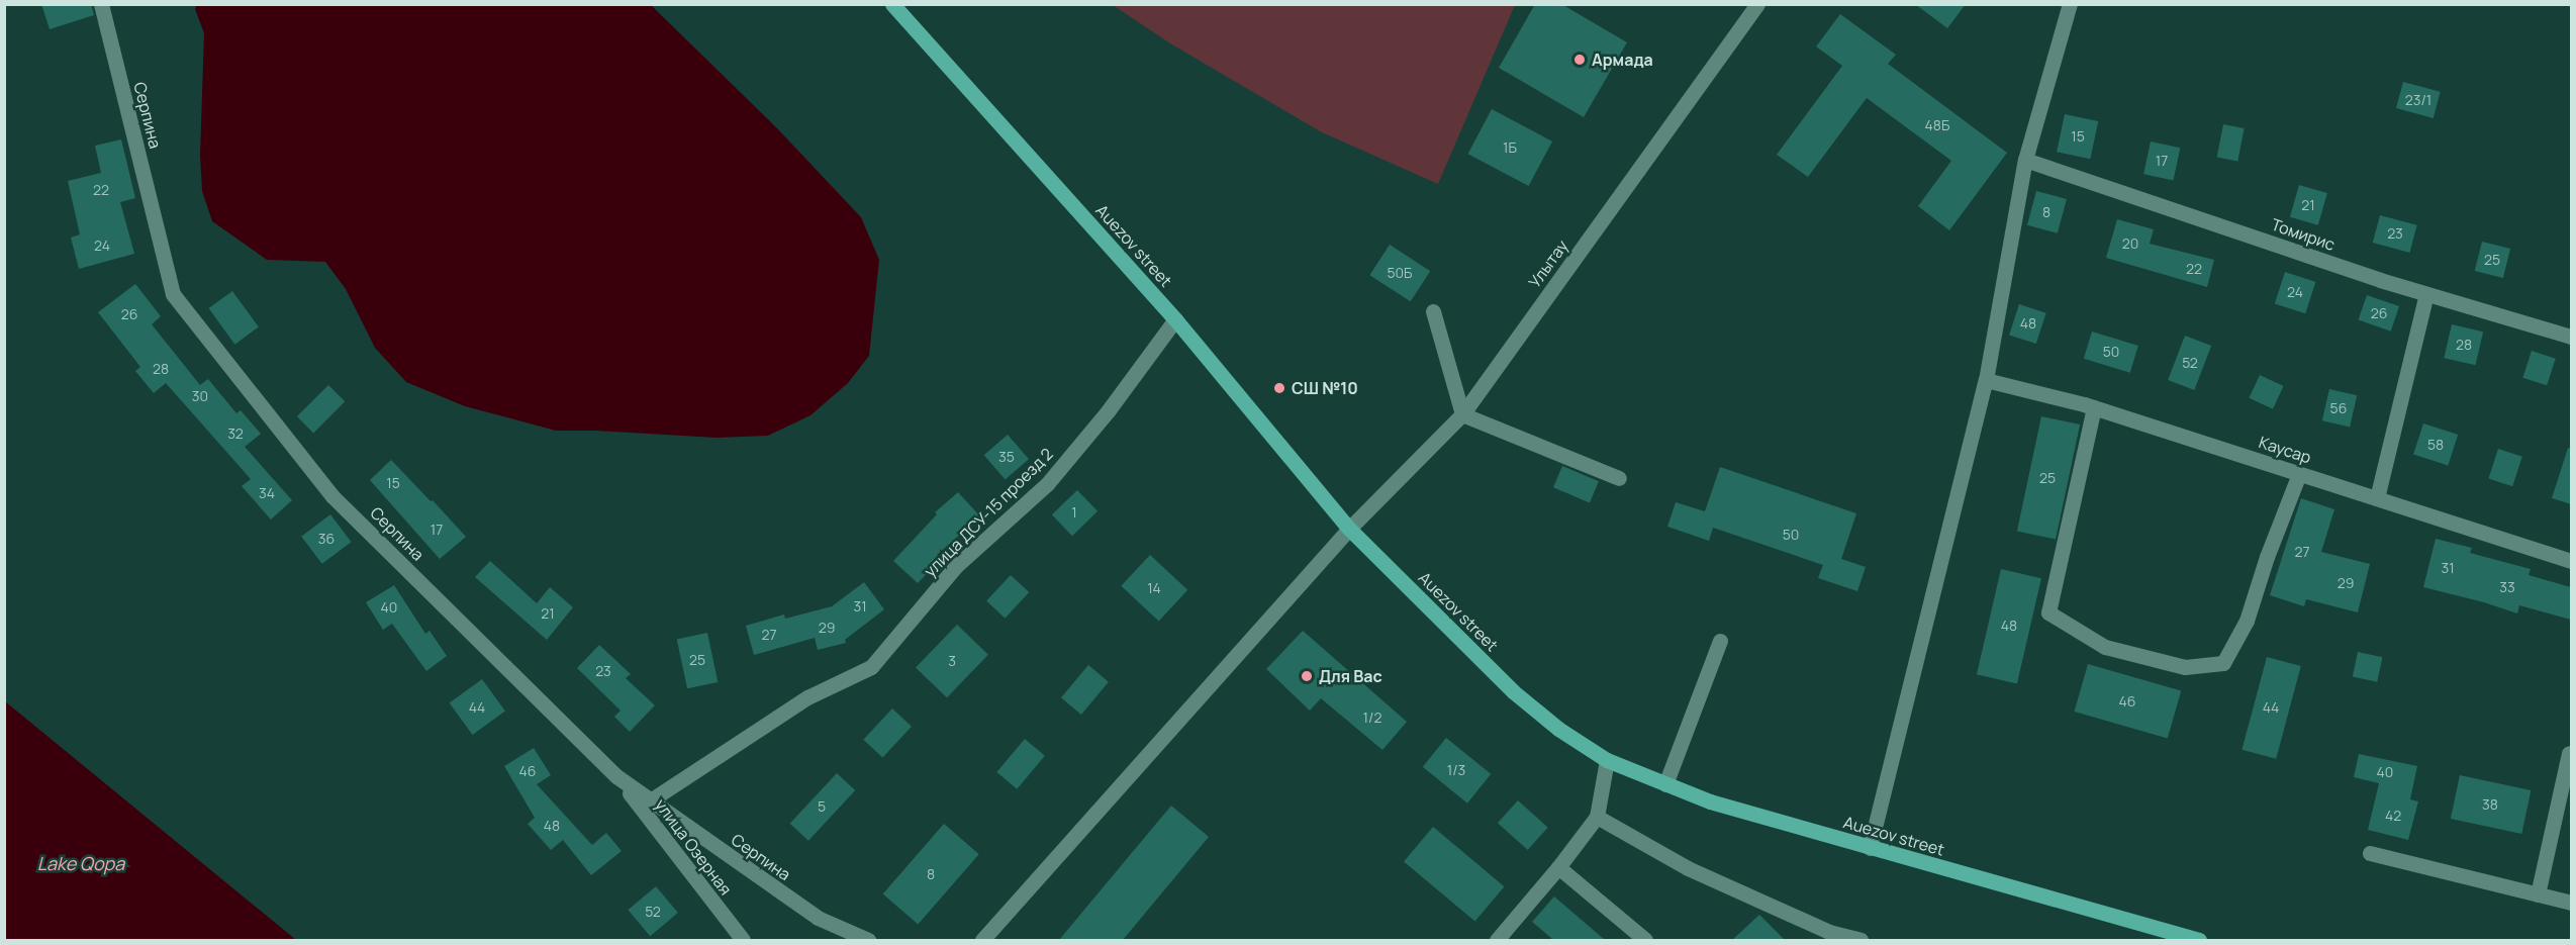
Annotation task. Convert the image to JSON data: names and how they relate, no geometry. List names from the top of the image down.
{
  "streets": {
    "main road": ["Auezov street"],
    "street": [
      "Серпина",
      "Томирис",
      "Улытау",
      "Каусар",
      "улица ДСУ-15 проезд 2",
      "улица Озерная"
    ]
  },
  "crossings": [
    ["Серпина", "улица ДСУ-15 проезд 2"],
    ["Серпина", "улица Озерная"],
    ["Auezov street", "Улытау"],
    ["Auezov street", "улица ДСУ-15 проезд 2"]
  ],
  "water": ["Lake Qopa"],
  "places": ["Армада", "СШ №10", "Для Вас"],
  "house_numbers": [
    "23/1",
    "48Б",
    "15",
    "1Б",
    "17",
    "22",
    "21",
    "8",
    "23",
    "20",
    "24",
    "25",
    "22",
    "50Б",
    "24",
    "26",
    "26",
    "48",
    "28",
    "50",
    "52",
    "28",
    "30",
    "56",
    "32",
    "58",
    "35",
    "25",
    "15",
    "34",
    "1",
    "17",
    "50",
    "36",
    "27",
    "31",
    "29",
    "33",
    "14",
    "31",
    "40",
    "21",
    "48",
    "29",
    "27",
    "25",
    "3",
    "23",
    "46",
    "44",
    "44",
    "1/2",
    "1/3",
    "46",
    "40",
    "38",
    "5",
    "42",
    "48",
    "8",
    "52"
  ]
}
